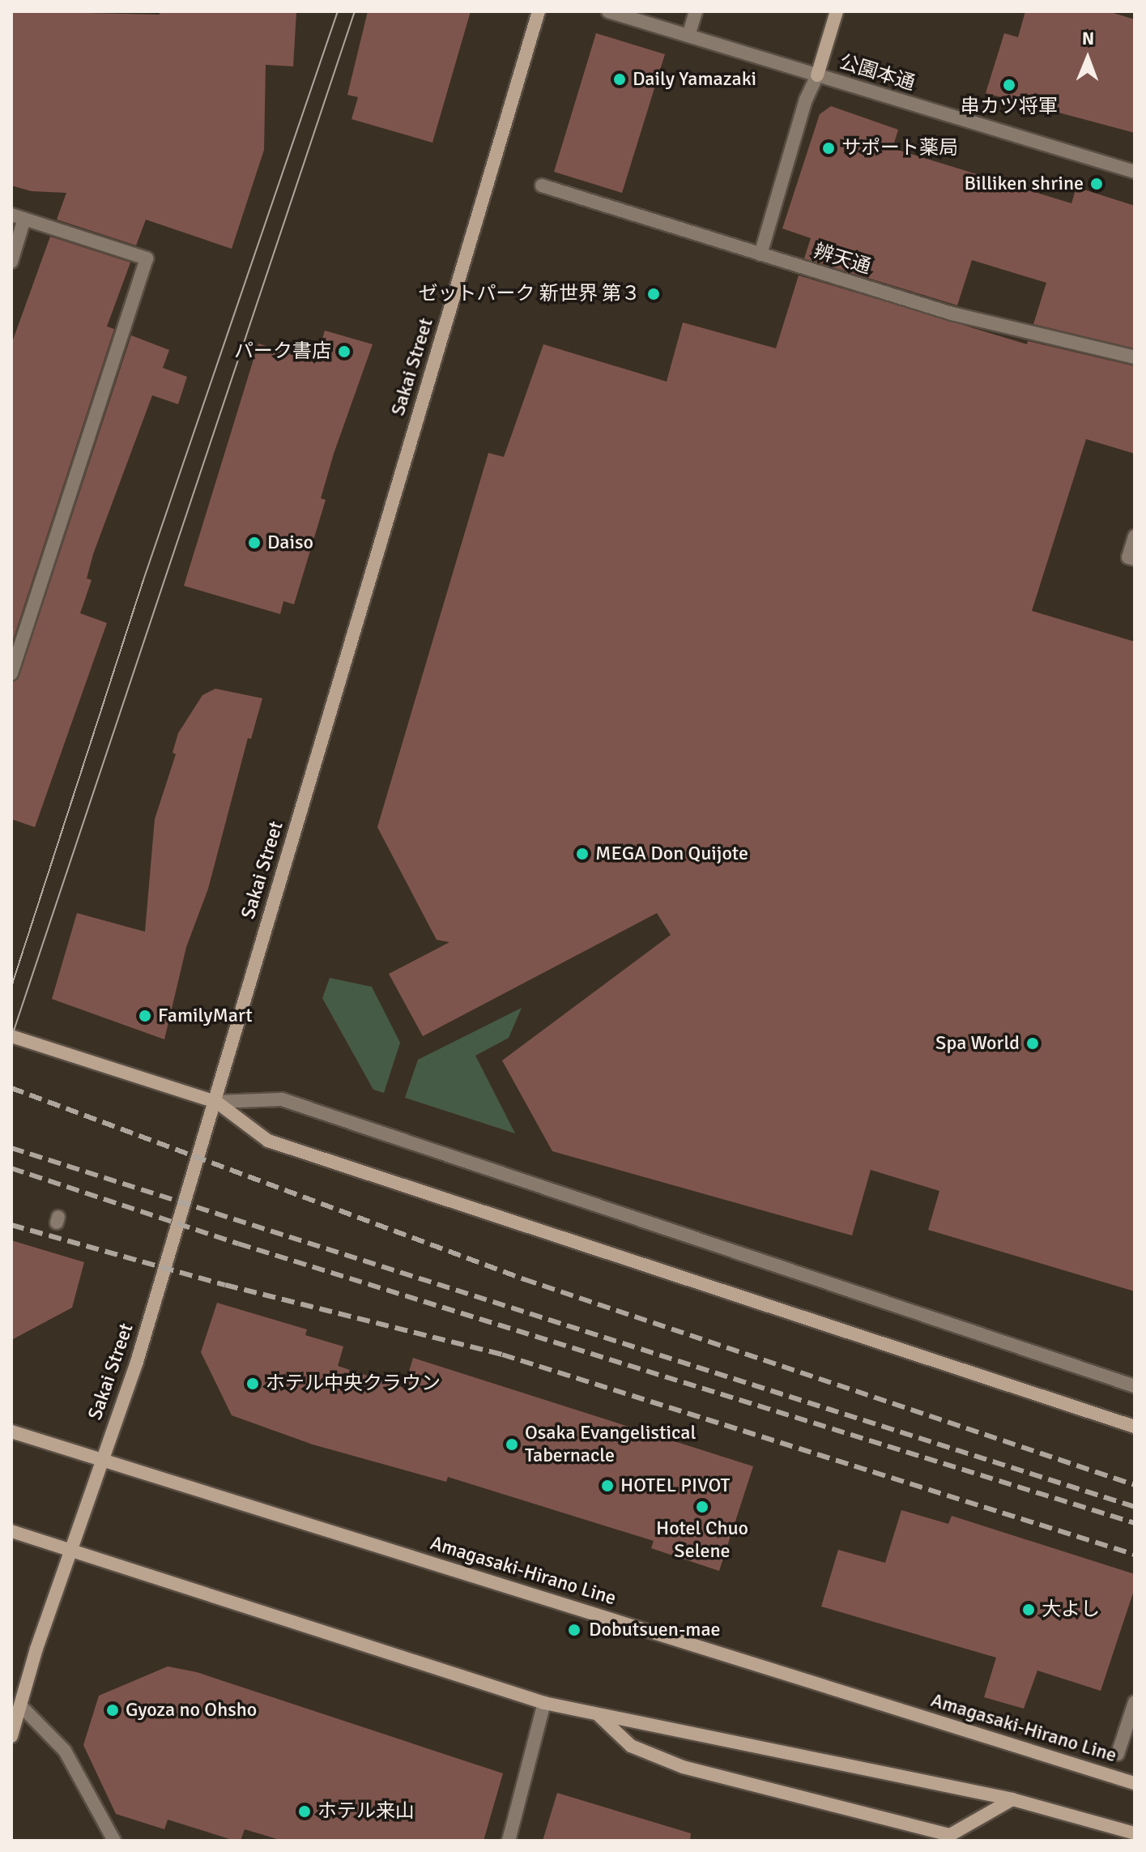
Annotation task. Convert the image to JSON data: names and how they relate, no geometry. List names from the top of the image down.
{
  "streets": {
    "street": [
      "公園本通",
      "辨天通",
      "Sakai Street",
      "Amagasaki-Hirano Line"
    ]
  },
  "crossings": [
    ["Sakai Street", "Amagasaki-Hirano Line"]
  ],
  "places": [
    "Daily Yamazaki",
    "串カツ将軍",
    "サポート薬局",
    "Billiken shrine",
    "ゼットパーク 新世界 第３",
    "パーク書店",
    "Daiso",
    "MEGA Don Quijote",
    "FamilyMart",
    "Spa World",
    "ホテル中央クラウン",
    "Osaka Evangelistical Tabernacle",
    "HOTEL PIVOT",
    "Hotel Chuo Selene",
    "大よし",
    "Dobutsuen-mae",
    "Gyoza no Ohsho",
    "ホテル来山"
  ],
  "north": "top"
}
